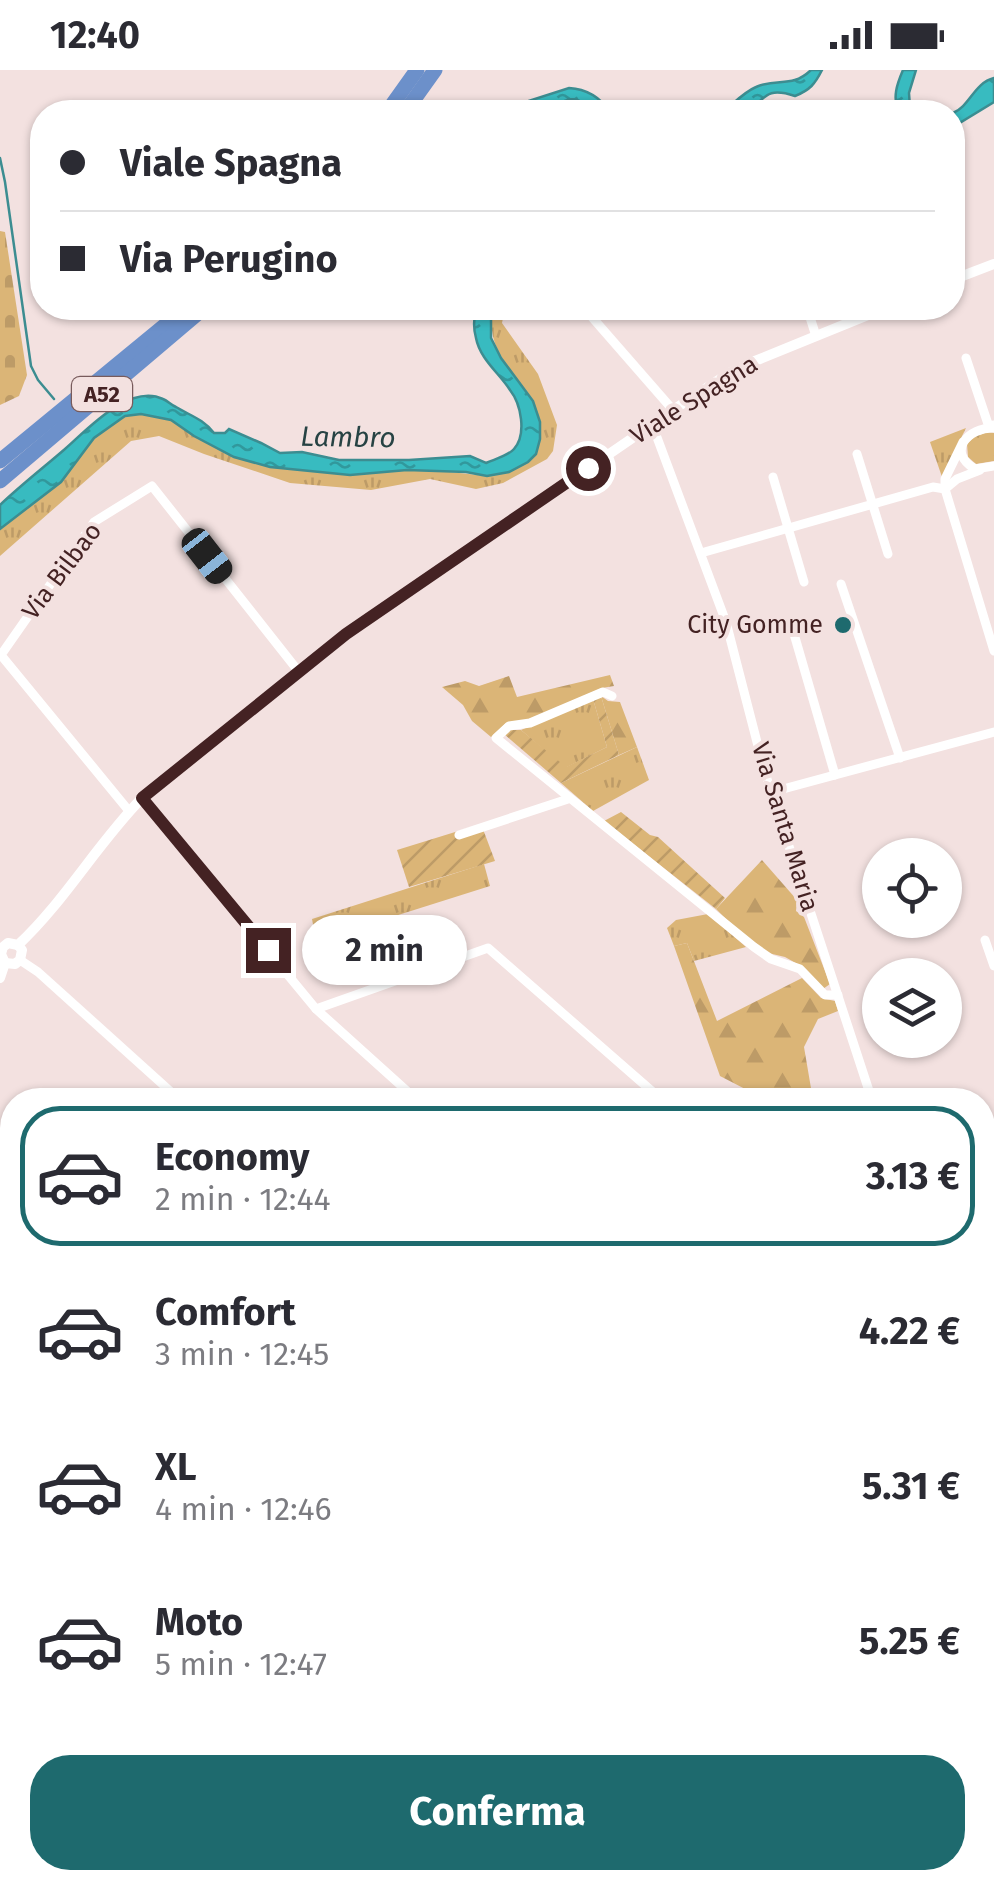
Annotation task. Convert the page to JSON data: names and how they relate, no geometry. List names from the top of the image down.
{
  "streets": {
    "highway": ["A52"],
    "street": ["Viale Spagna", "Via Bilbao", "Via Santa Maria"]
  },
  "crossings": [
    ["Viale Spagna", "Via Bilbao"],
    ["Viale Spagna", "Via Santa Maria"]
  ],
  "water": ["Lambro"],
  "places": ["City Gomme"],
  "page": {
    "status": "12:40",
    "banner": ["Viale Spagna", "Via Perugino"],
    "bubble": "2 min",
    "list": [
      {
        "name": "Economy",
        "note": "2 min · 12:44",
        "value": "3.13 €"
      },
      {
        "name": "Comfort",
        "note": "3 min · 12:45",
        "value": "4.22 €"
      },
      {
        "name": "XL",
        "note": "4 min · 12:46",
        "value": "5.31 €"
      },
      {
        "name": "Moto",
        "note": "5 min · 12:47",
        "value": "5.25 €"
      }
    ],
    "buttons": "Conferma"
  }
}
